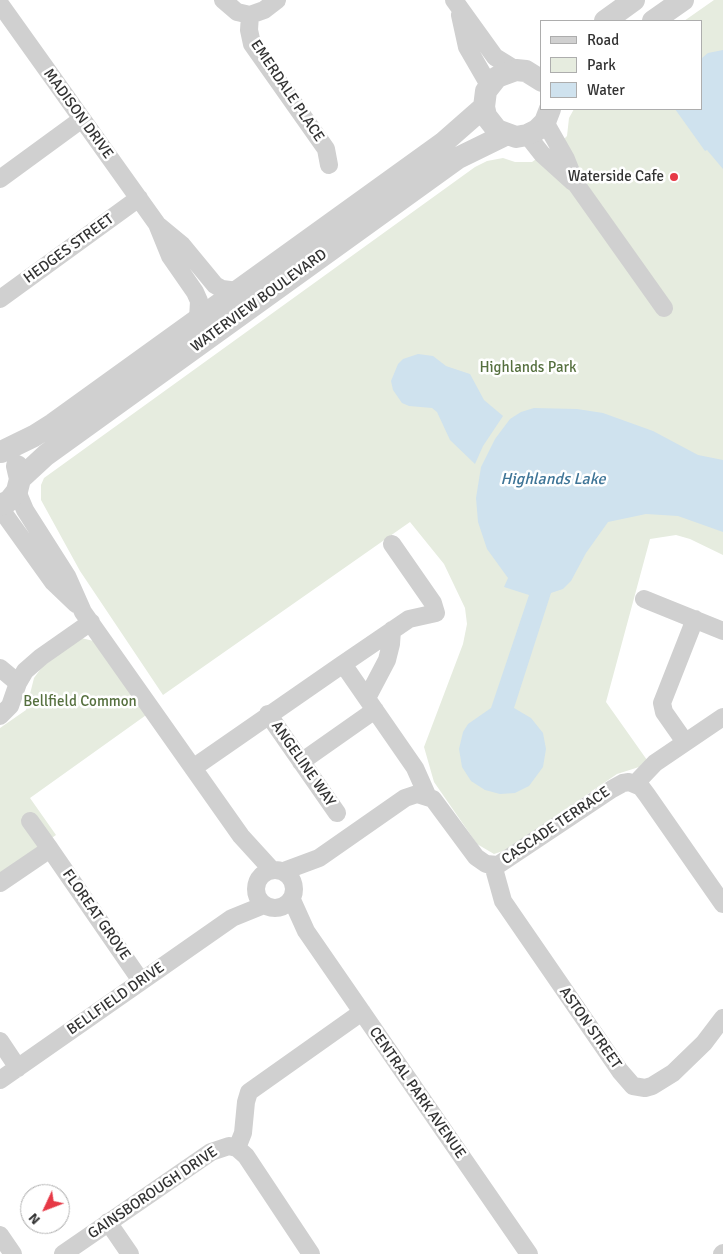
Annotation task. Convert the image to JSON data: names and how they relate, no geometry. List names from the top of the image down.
{
  "streets": {
    "street": [
      "EMERDALE PLACE",
      "MADISON DRIVE",
      "HEDGES STREET",
      "WATERVIEW BOULEVARD",
      "ANGELINE WAY",
      "CASCADE TERRACE",
      "FLOREAT GROVE",
      "BELLFIELD DRIVE",
      "ASTON STREET",
      "CENTRAL PARK AVENUE",
      "GAINSBOROUGH DRIVE"
    ]
  },
  "crossings": [
    ["MADISON DRIVE", "HEDGES STREET"],
    ["MADISON DRIVE", "WATERVIEW BOULEVARD"],
    ["WATERVIEW BOULEVARD", "CENTRAL PARK AVENUE"],
    ["ANGELINE WAY", "CENTRAL PARK AVENUE"],
    ["CASCADE TERRACE", "ASTON STREET"],
    ["FLOREAT GROVE", "BELLFIELD DRIVE"],
    ["BELLFIELD DRIVE", "CENTRAL PARK AVENUE"]
  ],
  "water": ["Highlands Lake"],
  "parks": ["Highlands Park", "Bellfield Common"],
  "places": ["Waterside Cafe"],
  "legend": ["Road", "Park", "Water"],
  "north": "bottom left"
}
